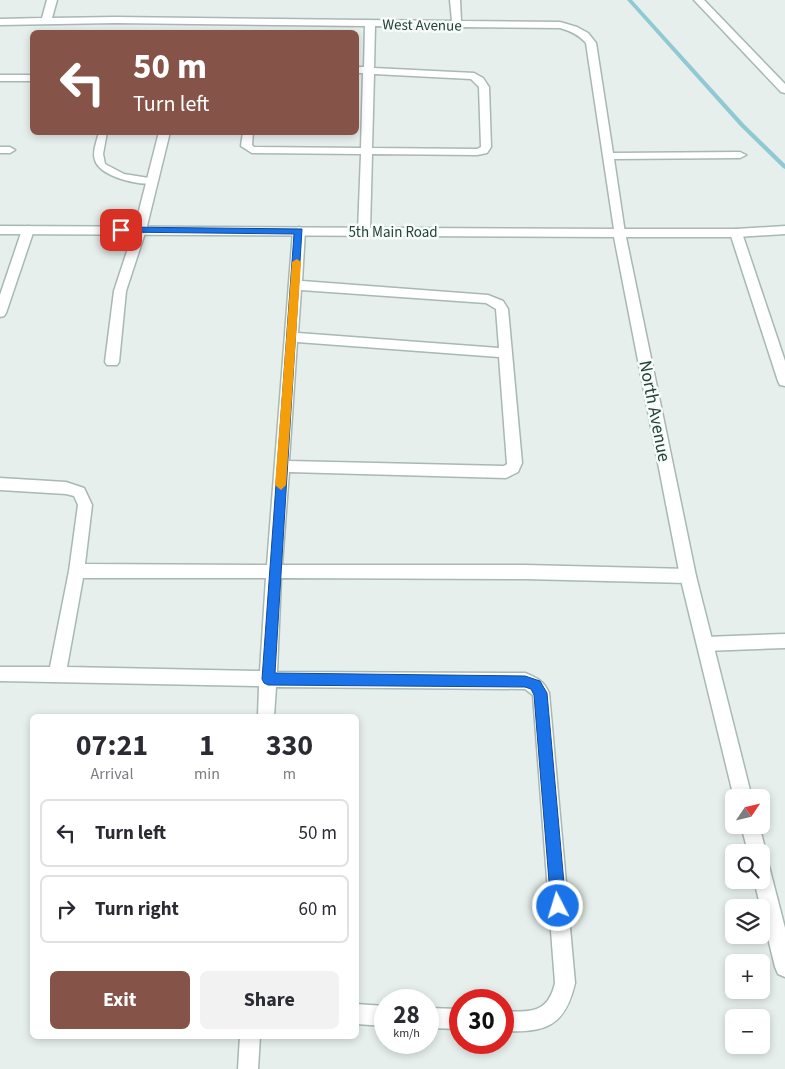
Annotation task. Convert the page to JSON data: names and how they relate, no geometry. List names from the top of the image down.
{
  "streets": {
    "street": ["West Avenue", "5th Main Road", "North Avenue"]
  },
  "crossings": [
    ["West Avenue", "North Avenue"],
    ["5th Main Road", "North Avenue"]
  ],
  "north": "top right",
  "page": {
    "turn": ["50 m", "Turn left"],
    "eta": [
      "07:21",
      "Arrival",
      "1",
      "min",
      "330",
      "m"
    ],
    "map_buttons": ["+", "−"],
    "list": [
      {
        "name": "Turn left",
        "value": "50 m"
      },
      {
        "name": "Turn right",
        "value": "60 m"
      }
    ],
    "buttons": ["Exit", "Share"],
    "speed": "28 km/h",
    "limit": "30"
  }
}
